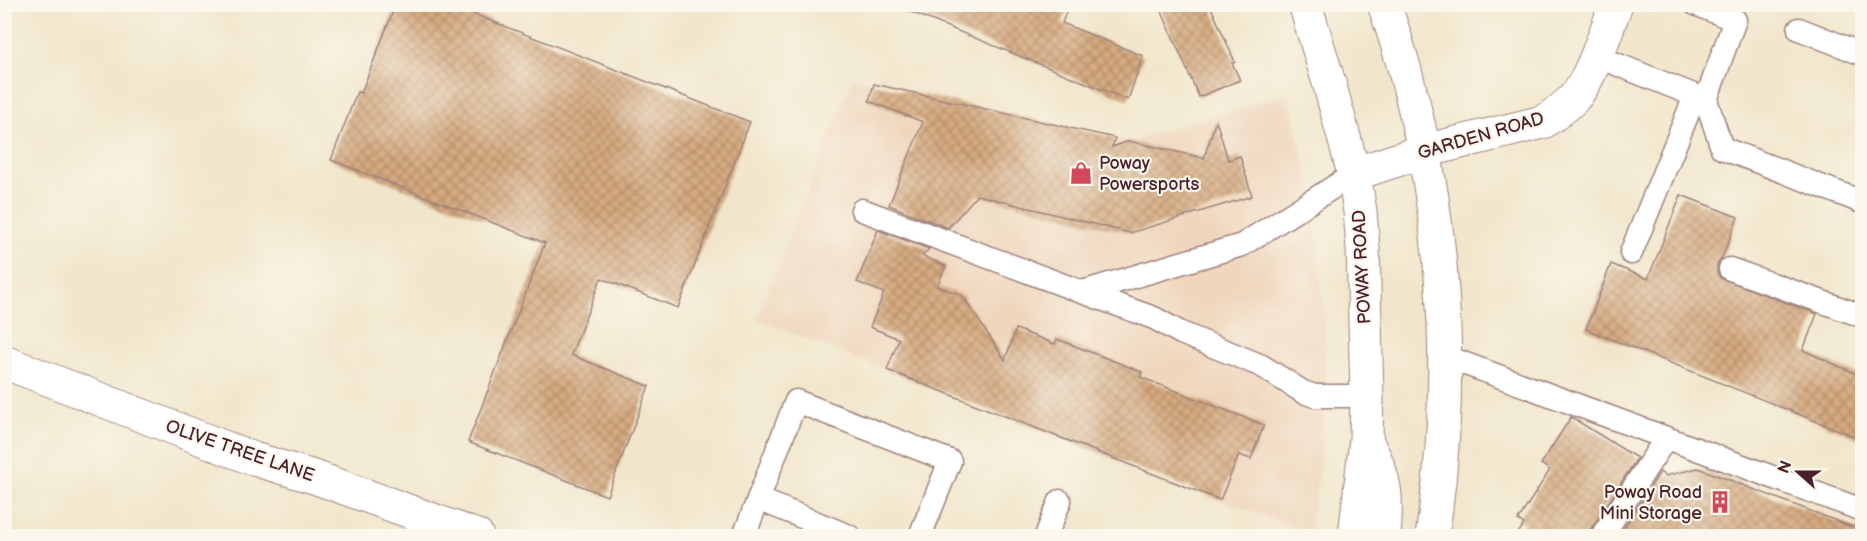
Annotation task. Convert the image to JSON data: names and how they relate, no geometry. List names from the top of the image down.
{
  "streets": {
    "main road": ["GARDEN ROAD", "POWAY ROAD", "OLIVE TREE LANE"]
  },
  "crossings": [
    ["GARDEN ROAD", "POWAY ROAD"]
  ],
  "places": {
    "shop": ["Poway Powersports"],
    "building": ["Poway Road Mini Storage"]
  },
  "north": "left"
}
